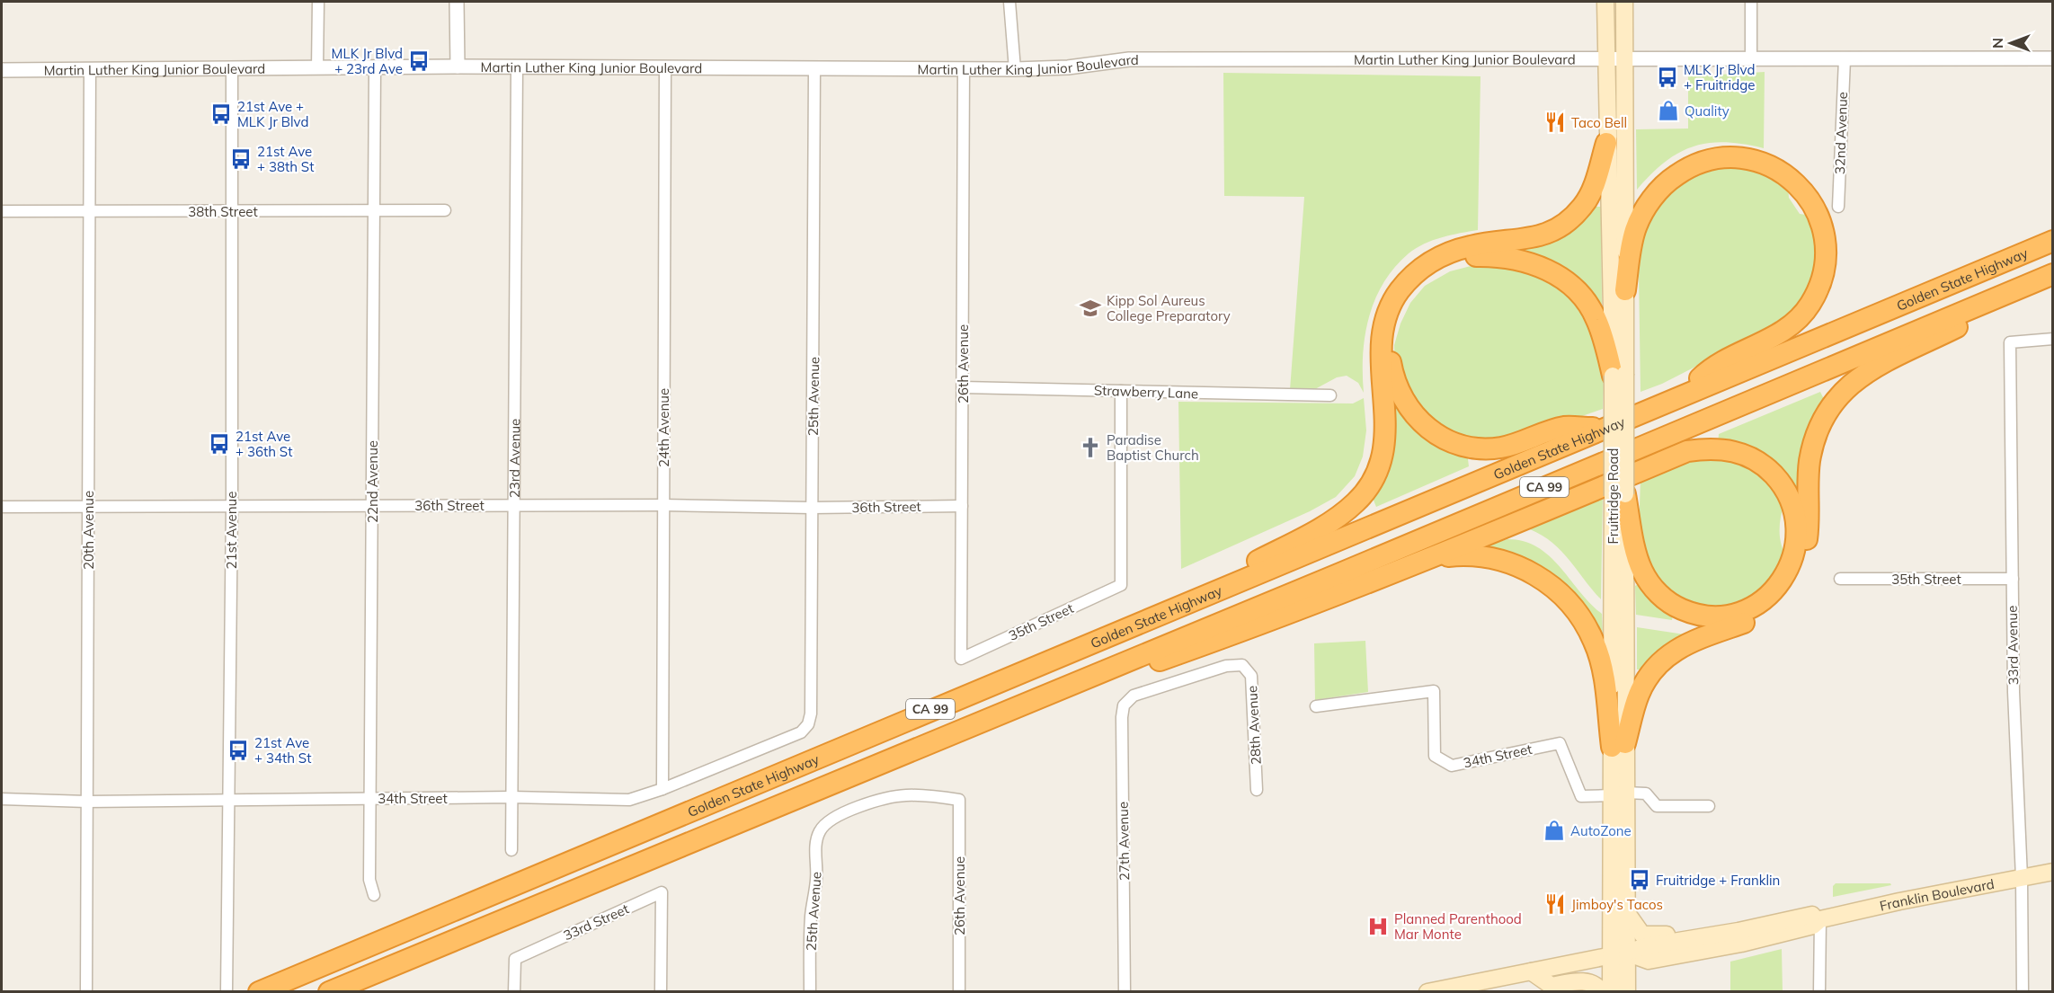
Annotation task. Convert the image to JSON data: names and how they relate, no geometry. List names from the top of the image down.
{
  "streets": {
    "highway": ["Golden State Highway", "CA 99"],
    "main road": ["Fruitridge Road", "Franklin Boulevard"],
    "street": [
      "Martin Luther King Junior Boulevard",
      "32nd Avenue",
      "38th Street",
      "26th Avenue",
      "Strawberry Lane",
      "25th Avenue",
      "24th Avenue",
      "23rd Avenue",
      "22nd Avenue",
      "36th Street",
      "20th Avenue",
      "21st Avenue",
      "35th Street",
      "33rd Avenue",
      "28th Avenue",
      "34th Street",
      "27th Avenue",
      "33rd Street"
    ]
  },
  "crossings": [
    ["Martin Luther King Junior Boulevard", "32nd Avenue"],
    ["Martin Luther King Junior Boulevard", "26th Avenue"],
    ["Martin Luther King Junior Boulevard", "25th Avenue"],
    ["Martin Luther King Junior Boulevard", "24th Avenue"],
    ["Martin Luther King Junior Boulevard", "23rd Avenue"],
    ["Martin Luther King Junior Boulevard", "22nd Avenue"],
    ["Martin Luther King Junior Boulevard", "Fruitridge Road"],
    ["Martin Luther King Junior Boulevard", "20th Avenue"],
    ["Martin Luther King Junior Boulevard", "21st Avenue"],
    ["38th Street", "22nd Avenue"],
    ["38th Street", "20th Avenue"],
    ["38th Street", "21st Avenue"],
    ["26th Avenue", "Strawberry Lane"],
    ["26th Avenue", "25th Avenue"],
    ["26th Avenue", "36th Street"],
    ["26th Avenue", "35th Street"],
    ["Strawberry Lane", "35th Street"],
    ["25th Avenue", "36th Street"],
    ["25th Avenue", "34th Street"],
    ["24th Avenue", "36th Street"],
    ["24th Avenue", "34th Street"],
    ["23rd Avenue", "36th Street"],
    ["23rd Avenue", "34th Street"],
    ["22nd Avenue", "36th Street"],
    ["22nd Avenue", "34th Street"],
    ["Fruitridge Road", "34th Street"],
    ["Fruitridge Road", "Franklin Boulevard"],
    ["36th Street", "20th Avenue"],
    ["36th Street", "21st Avenue"],
    ["20th Avenue", "34th Street"],
    ["21st Avenue", "34th Street"],
    ["35th Street", "33rd Avenue"],
    ["33rd Avenue", "Franklin Boulevard"],
    ["28th Avenue", "27th Avenue"]
  ],
  "places": {
    "bus stop": [
      "MLK Jr Blvd + 23rd Ave",
      "MLK Jr Blvd + Fruitridge",
      "21st Ave + MLK Jr Blvd",
      "21st Ave + 38th St",
      "21st Ave + 36th St",
      "21st Ave + 34th St",
      "Fruitridge + Franklin"
    ],
    "shop": ["Quality", "AutoZone"],
    "restaurant": ["Taco Bell", "Jimboy's Tacos"],
    "school or university": ["Kipp Sol Aureus College Preparatory"],
    "church": ["Paradise Baptist Church"],
    "hospital": ["Planned Parenthood Mar Monte"]
  },
  "north": "left"
}
